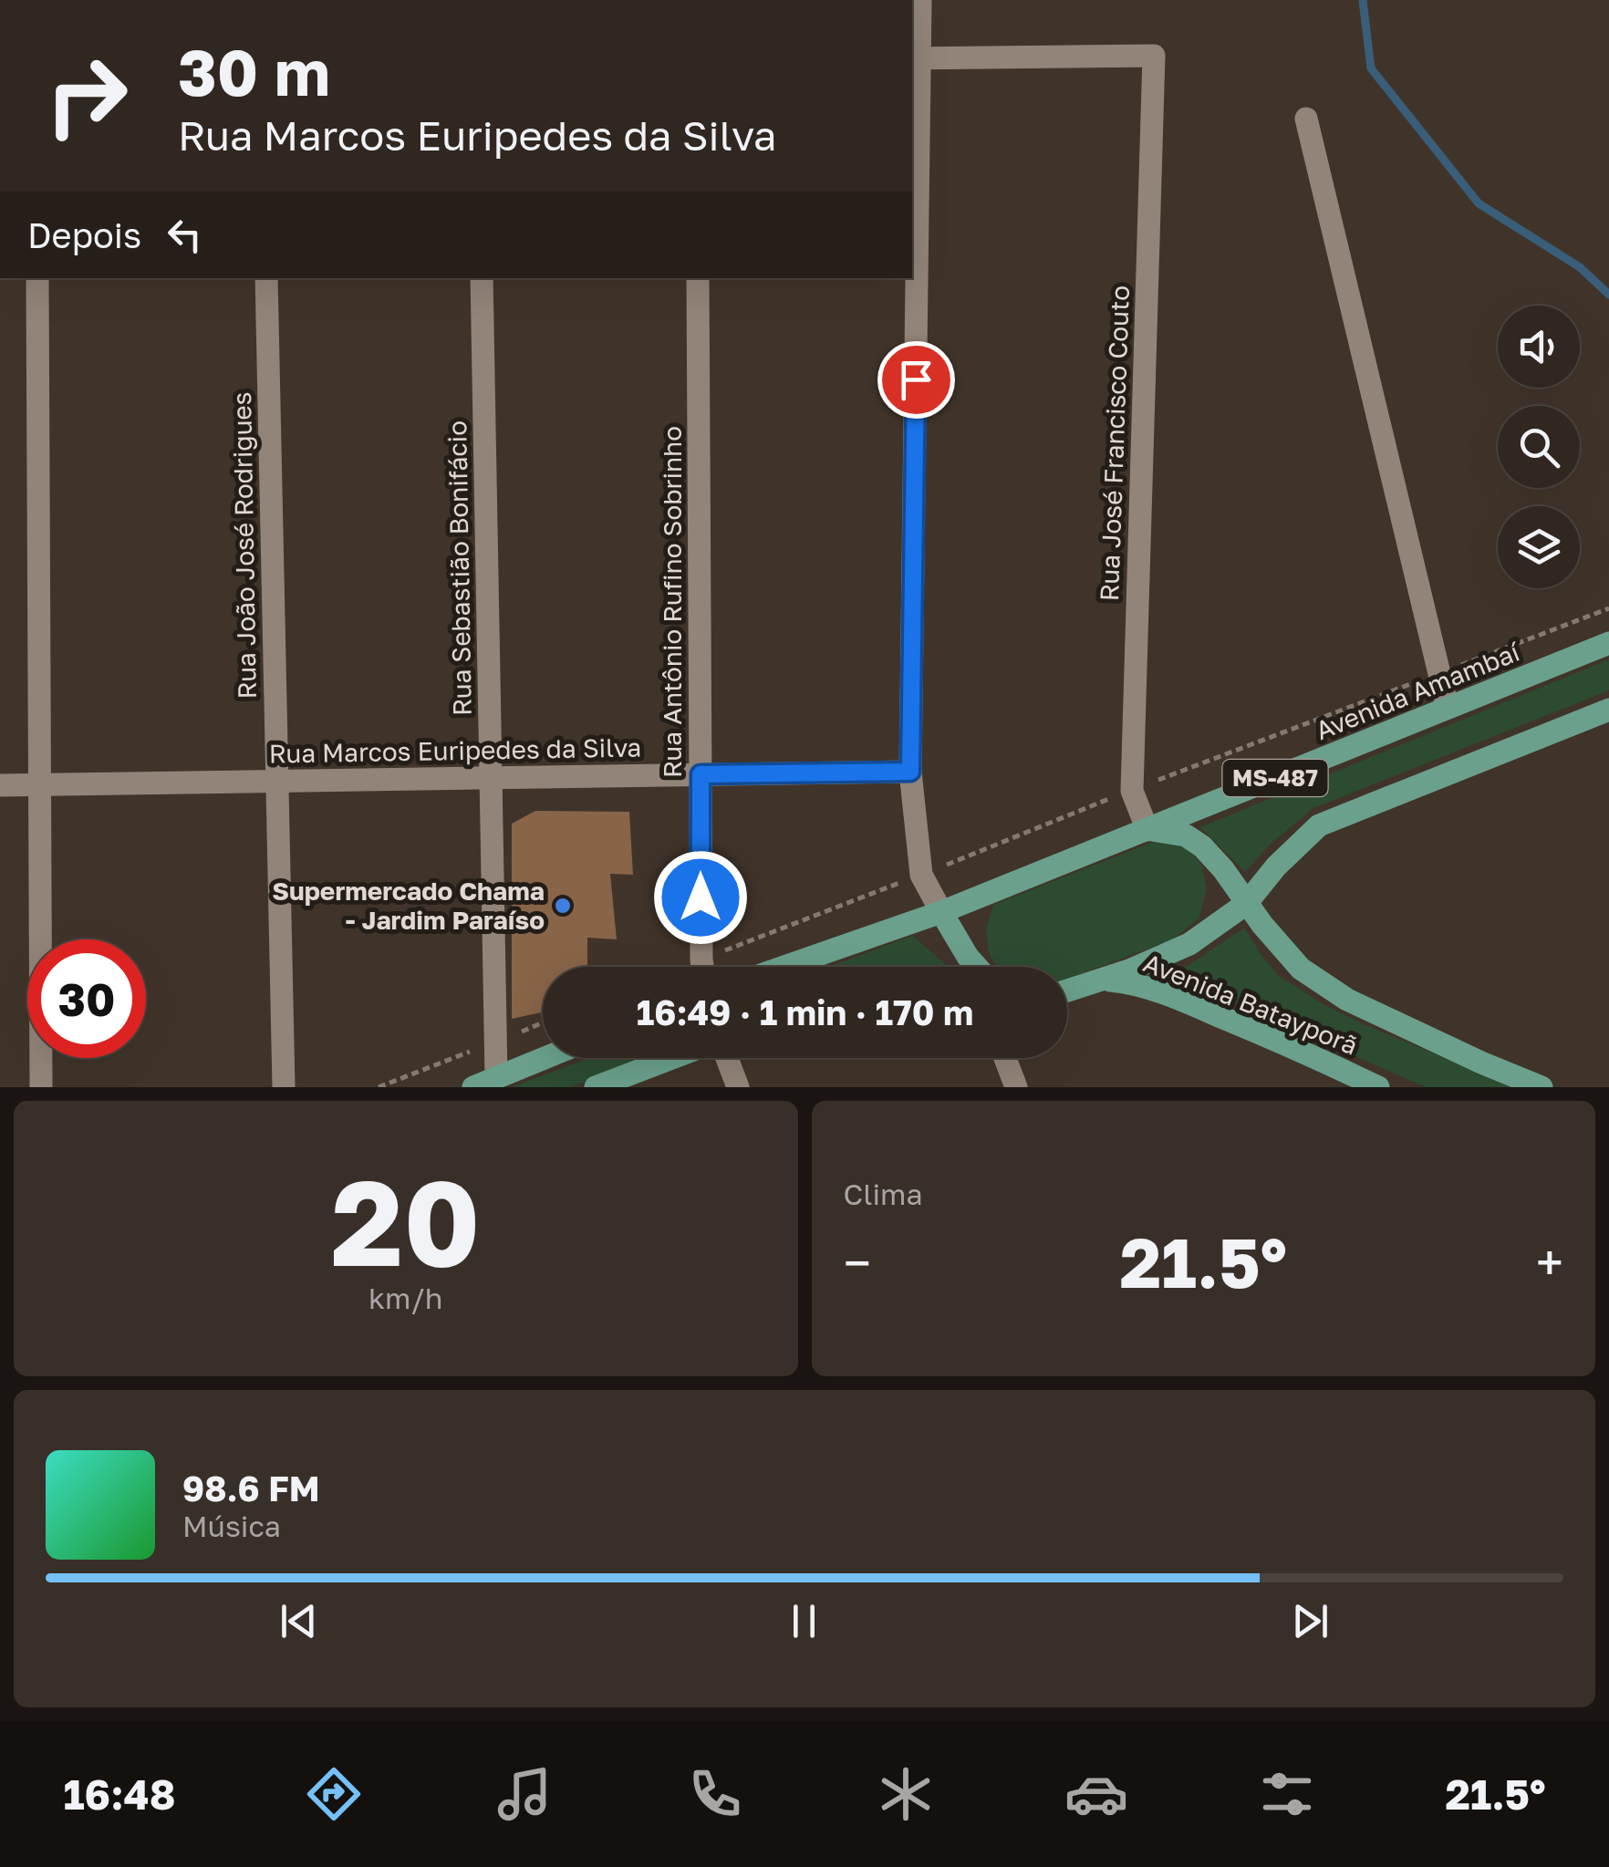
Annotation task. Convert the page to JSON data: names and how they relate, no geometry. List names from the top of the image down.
{
  "streets": {
    "main road": ["Avenida Amambaí", "MS-487", "Avenida Batayporã"],
    "street": [
      "Rua José Francisco Couto",
      "Rua João José Rodrigues",
      "Rua Sebastião Bonifácio",
      "Rua Antônio Rufino Sobrinho",
      "Rua Marcos Euripedes da Silva"
    ]
  },
  "crossings": [
    ["Rua José Francisco Couto", "Avenida Amambaí"],
    ["Rua José Francisco Couto", "Avenida Batayporã"],
    ["Rua João José Rodrigues", "Rua Marcos Euripedes da Silva"],
    ["Rua Sebastião Bonifácio", "Rua Marcos Euripedes da Silva"],
    ["Rua Antônio Rufino Sobrinho", "Rua Marcos Euripedes da Silva"],
    ["Avenida Amambaí", "MS-487"],
    ["Avenida Amambaí", "Avenida Batayporã"]
  ],
  "places": ["Supermercado Chama - Jardim Paraíso"],
  "page": {
    "turn": ["30 m", "Rua Marcos Euripedes da Silva"],
    "then": "Depois",
    "limit": "30",
    "trip": "16:49 · 1 min · 170 m",
    "tile": [
      ["20", "km/h"],
      "Clima"
    ],
    "heat": ["−", "21.5°", "+"],
    "song": ["98.6 FM", "Música"],
    "tabs": ["16:48", "21.5°"]
  }
}
